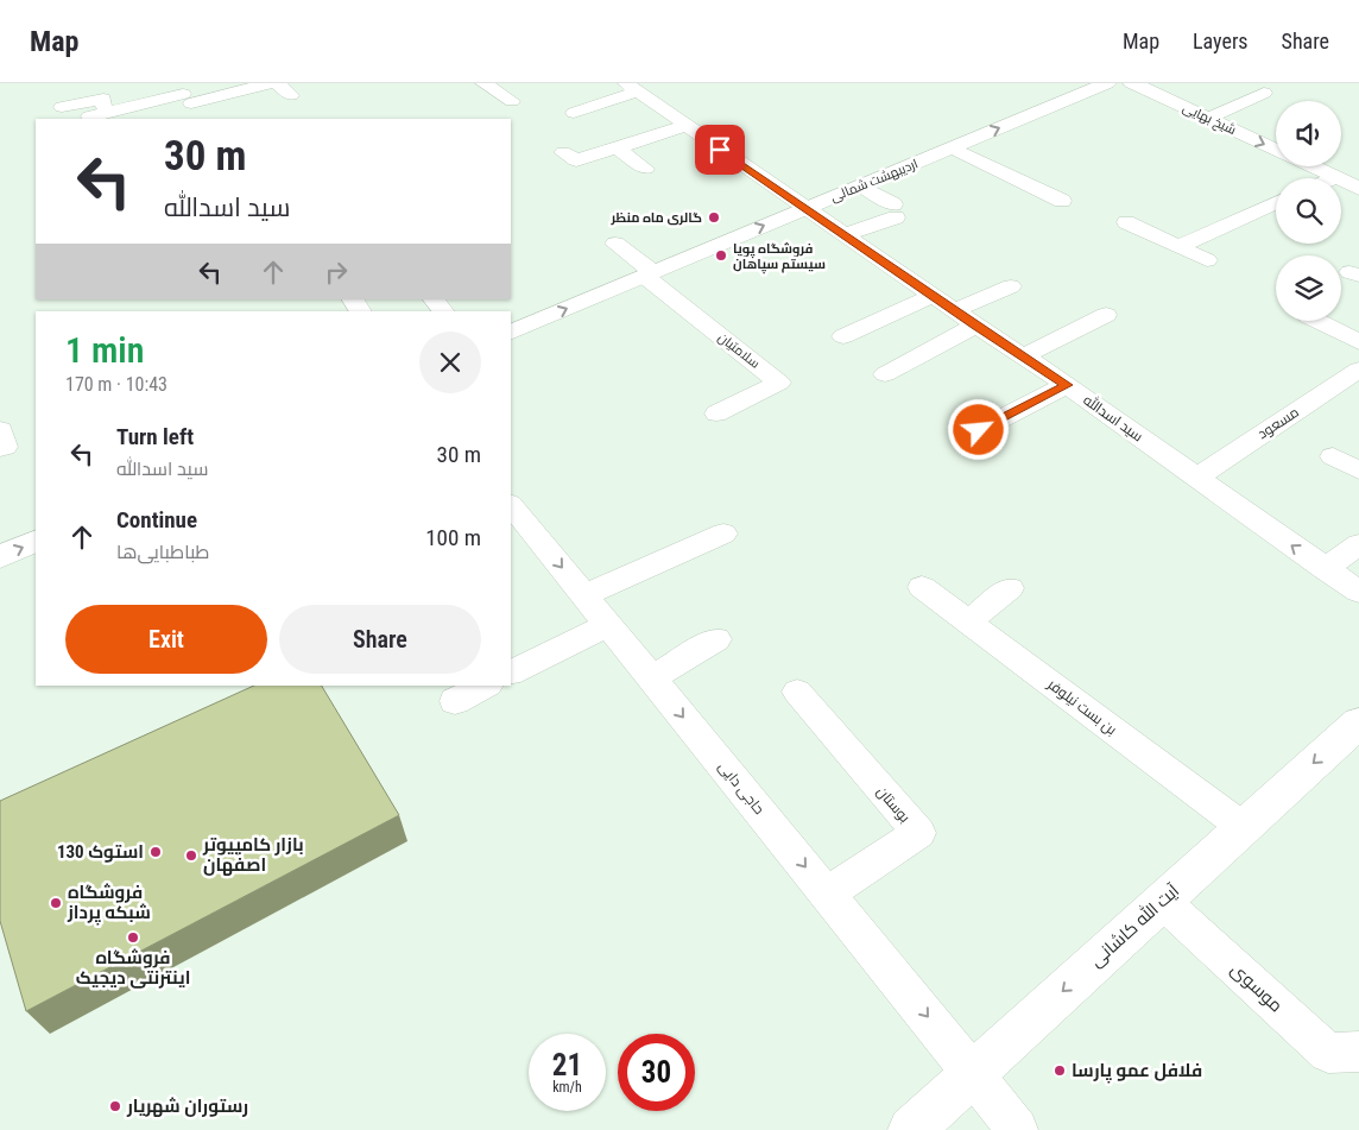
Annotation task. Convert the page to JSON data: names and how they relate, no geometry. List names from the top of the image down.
{
  "streets": {
    "street": [
      "شیخ بهایی",
      "اردیبهشت شمالی",
      "سلامتیان",
      "سید اسدالله",
      "مسعود",
      "بن بست نیلوفر",
      "حاجی دایی",
      "بوستان",
      "آیت الله کاشانی",
      "موسوی"
    ]
  },
  "crossings": [
    ["اردیبهشت شمالی", "سلامتیان"],
    ["اردیبهشت شمالی", "سید اسدالله"],
    ["سید اسدالله", "مسعود"],
    ["بن بست نیلوفر", "آیت الله کاشانی"],
    ["حاجی دایی", "بوستان"],
    ["حاجی دایی", "آیت الله کاشانی"],
    ["آیت الله کاشانی", "موسوی"]
  ],
  "one_way": ["حاجی دایی", "آیت الله کاشانی"],
  "places": [
    "گالری ماه منظر",
    "فروشگاه پویا سیستم سپاهان",
    "استوک 130",
    "بازار کامپیوتر اصفهان",
    "فروشگاه شبکه پرداز",
    "فروشگاه اینترنتی دیجیک",
    "فلافل عمو پارسا",
    "رستوران شهریار"
  ],
  "page": {
    "header": "Map",
    "nav": ["Map", "Layers", "Share"],
    "turn": ["30 m", "سید اسدالله"],
    "heading": ["1 min", "170 m · 10:43"],
    "list": [
      {
        "name": "Turn left",
        "note": "سید اسدالله",
        "value": "30 m"
      },
      {
        "name": "Continue",
        "note": "طباطبایی‌ها",
        "value": "100 m"
      }
    ],
    "buttons": ["Exit", "Share"],
    "speed": "21 km/h",
    "limit": "30"
  }
}
